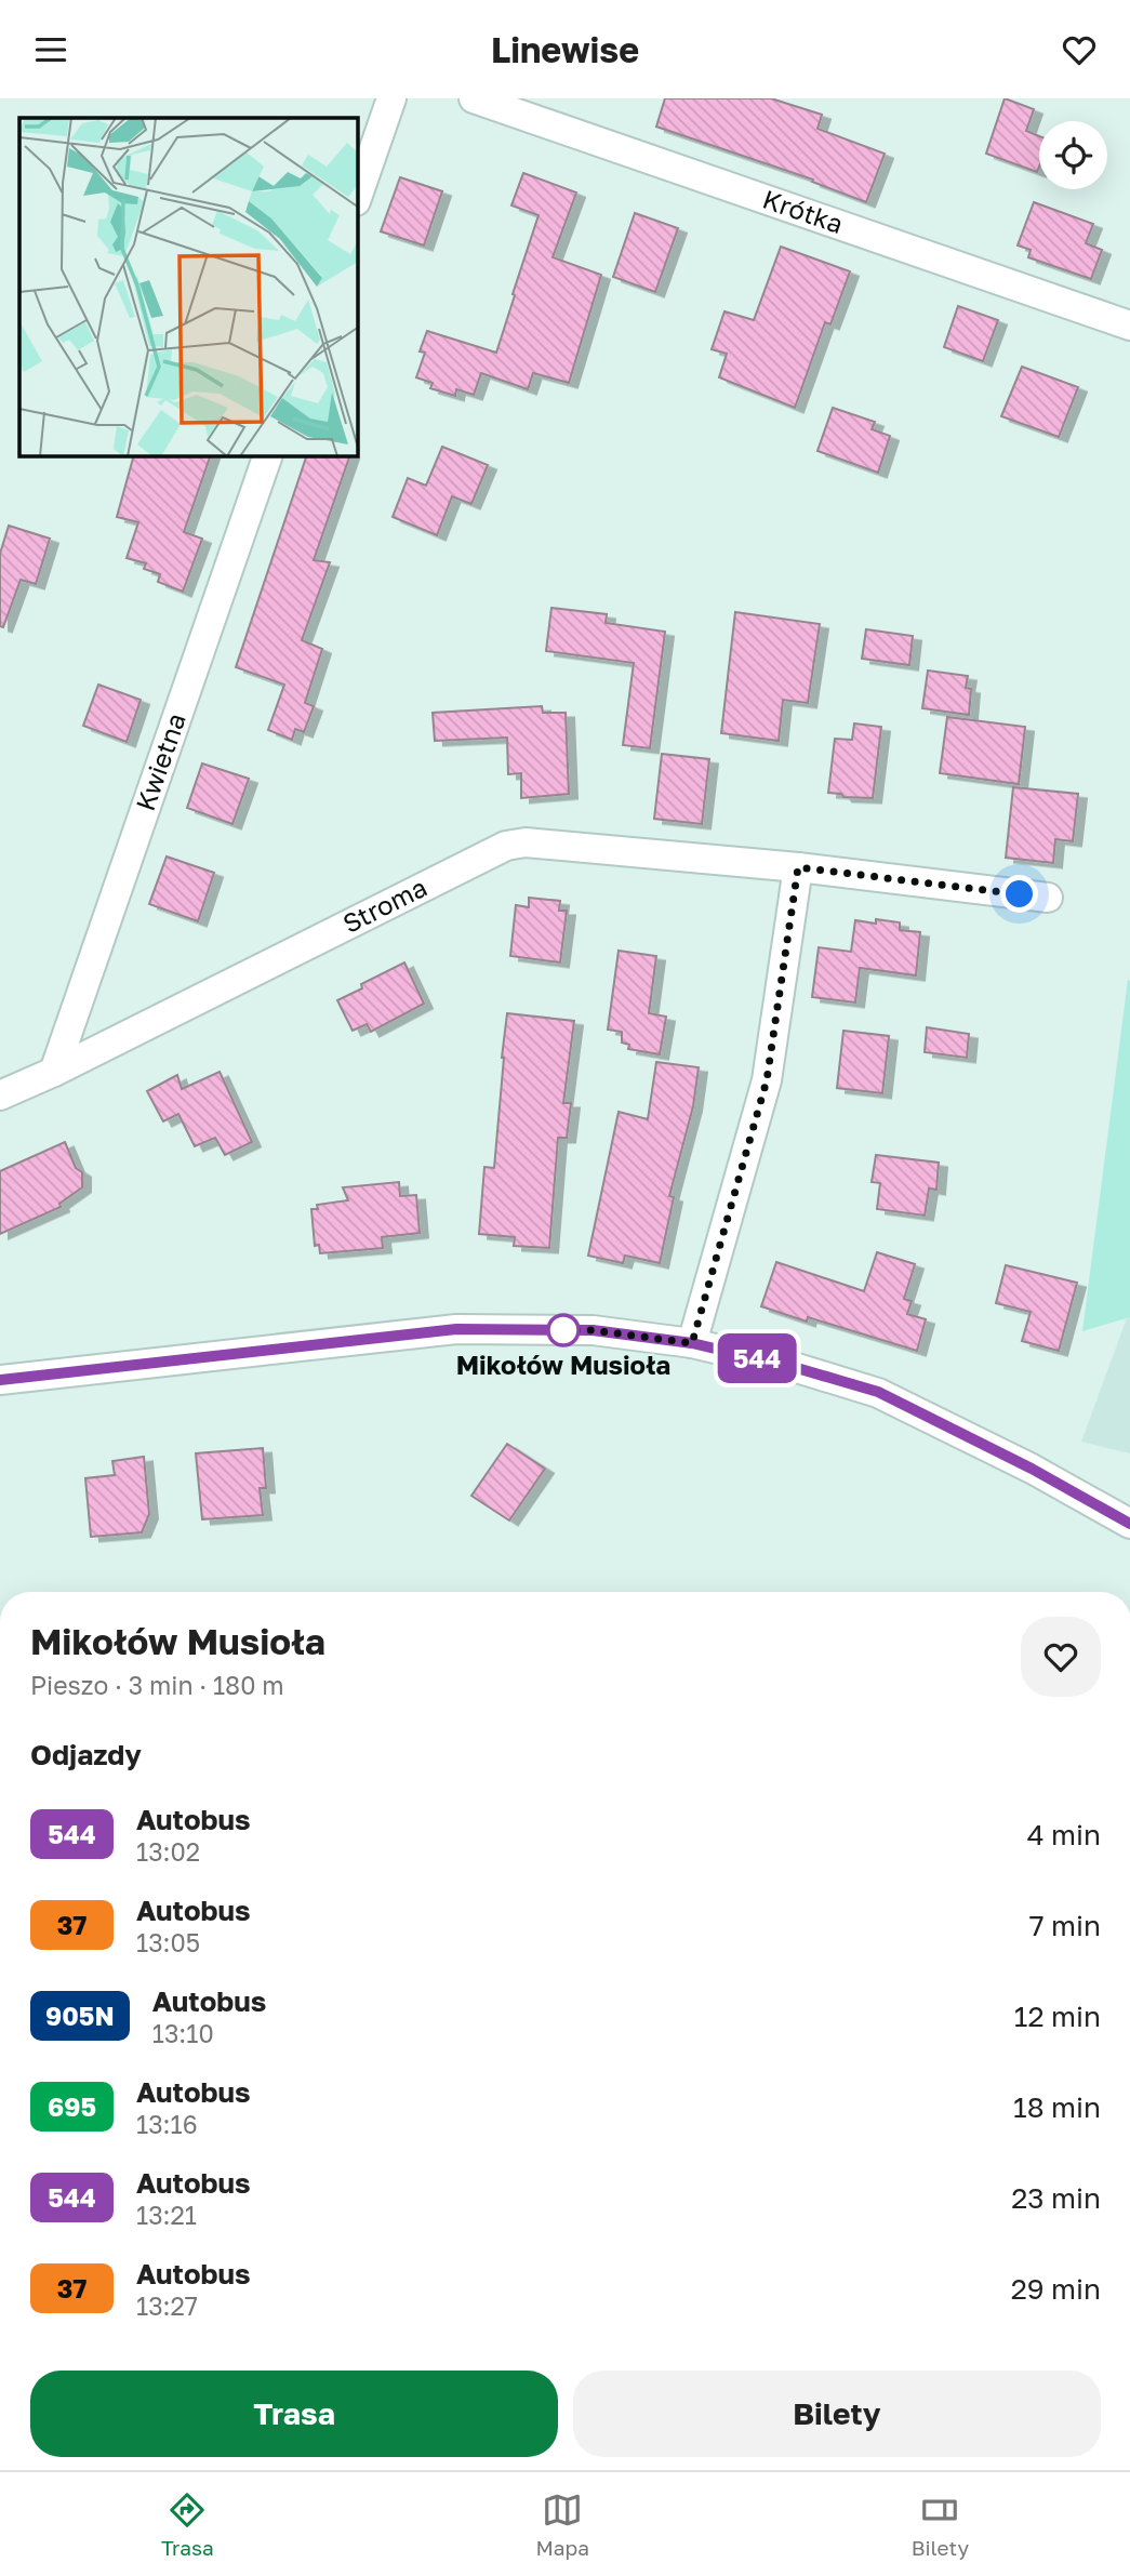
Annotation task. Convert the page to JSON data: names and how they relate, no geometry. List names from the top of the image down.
{
  "streets": {
    "street": ["Krótka", "Kwietna", "Stroma"]
  },
  "crossings": [
    ["Kwietna", "Stroma"]
  ],
  "places": ["Mikołów Musioła"],
  "lines": ["bus line 544"],
  "page": {
    "header": "Linewise",
    "on_map": "544",
    "heading": [
      ["Mikołów Musioła", "Pieszo · 3 min · 180 m"],
      "Odjazdy"
    ],
    "list": [
      {
        "mark": "544",
        "name": "Autobus",
        "note": "13:02",
        "value": "4 min"
      },
      {
        "mark": "37",
        "name": "Autobus",
        "note": "13:05",
        "value": "7 min"
      },
      {
        "mark": "905N",
        "name": "Autobus",
        "note": "13:10",
        "value": "12 min"
      },
      {
        "mark": "695",
        "name": "Autobus",
        "note": "13:16",
        "value": "18 min"
      },
      {
        "mark": "544",
        "name": "Autobus",
        "note": "13:21",
        "value": "23 min"
      },
      {
        "mark": "37",
        "name": "Autobus",
        "note": "13:27",
        "value": "29 min"
      }
    ],
    "buttons": ["Trasa", "Bilety"],
    "tabs": ["Trasa", "Mapa", "Bilety"]
  }
}
